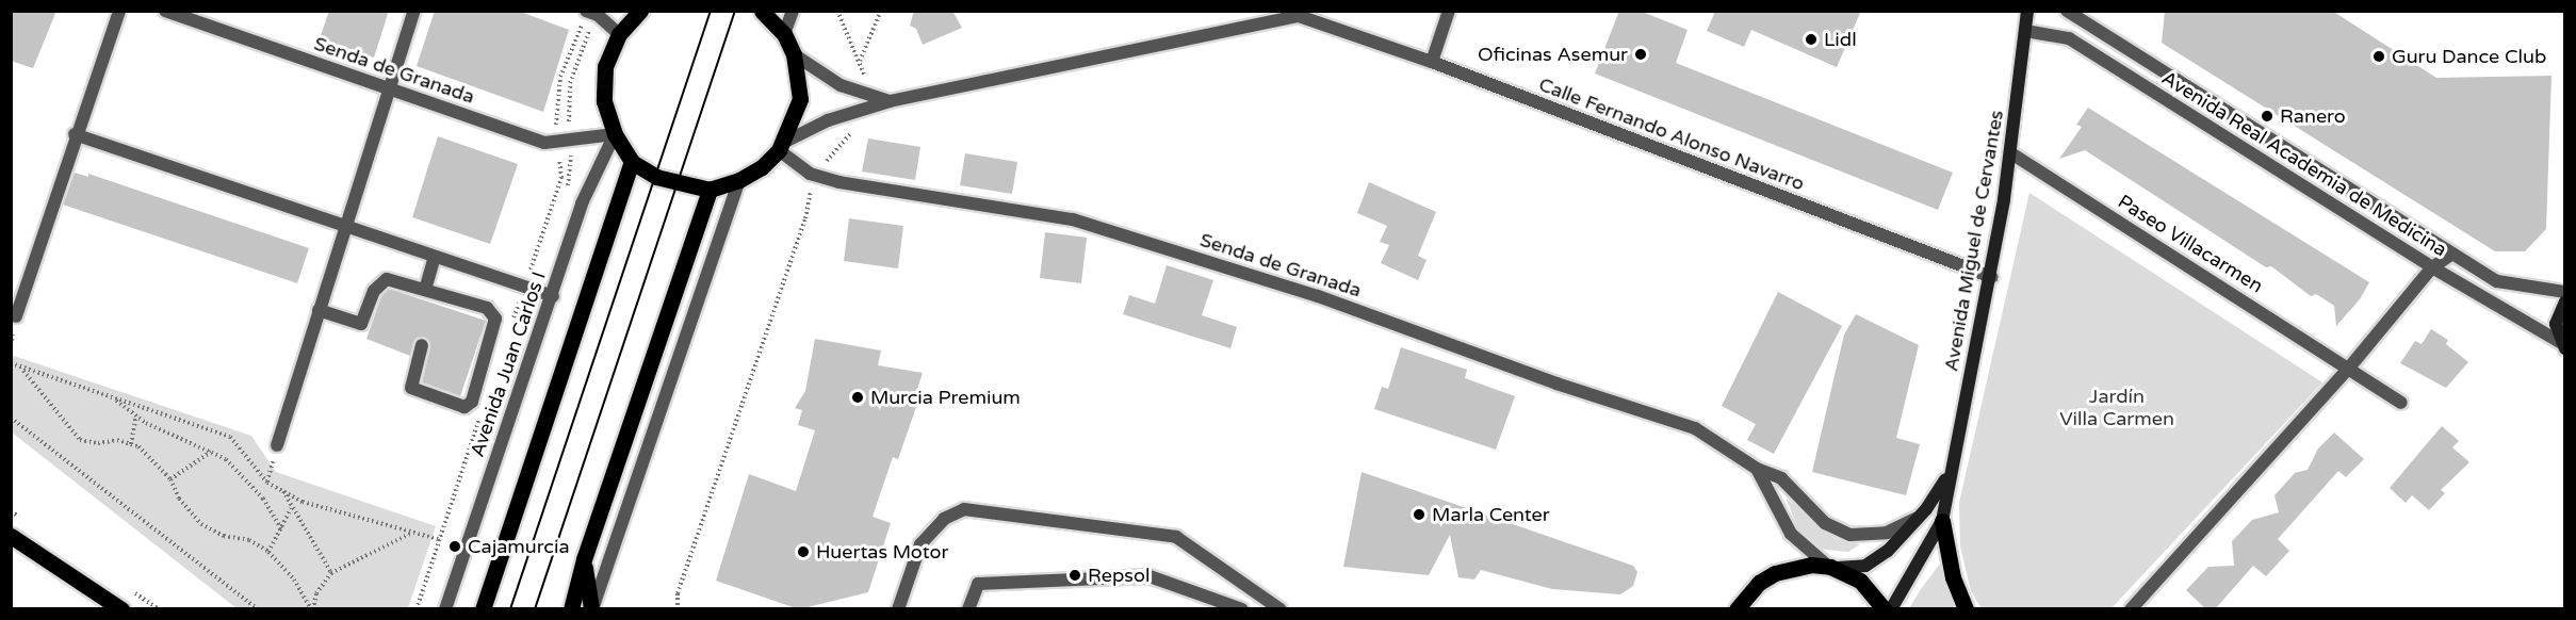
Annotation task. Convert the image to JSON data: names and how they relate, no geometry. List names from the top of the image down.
{
  "streets": {
    "main road": ["Avenida Miguel de Cervantes"],
    "street": [
      "Senda de Granada",
      "Calle Fernando Alonso Navarro",
      "Avenida Real Academia de Medicina",
      "Paseo Villacarmen",
      "Avenida Juan Carlos I"
    ]
  },
  "crossings": [
    ["Senda de Granada", "Calle Fernando Alonso Navarro"],
    ["Senda de Granada", "Avenida Miguel de Cervantes"],
    ["Senda de Granada", "Avenida Juan Carlos I"],
    ["Calle Fernando Alonso Navarro", "Avenida Miguel de Cervantes"],
    ["Avenida Real Academia de Medicina", "Avenida Miguel de Cervantes"],
    ["Avenida Miguel de Cervantes", "Paseo Villacarmen"]
  ],
  "parks": ["Jardín Villa Carmen"],
  "places": [
    "Lidl",
    "Oficinas Asemur",
    "Guru Dance Club",
    "Ranero",
    "Murcia Premium",
    "Marla Center",
    "Cajamurcia",
    "Huertas Motor",
    "Repsol"
  ]
}
